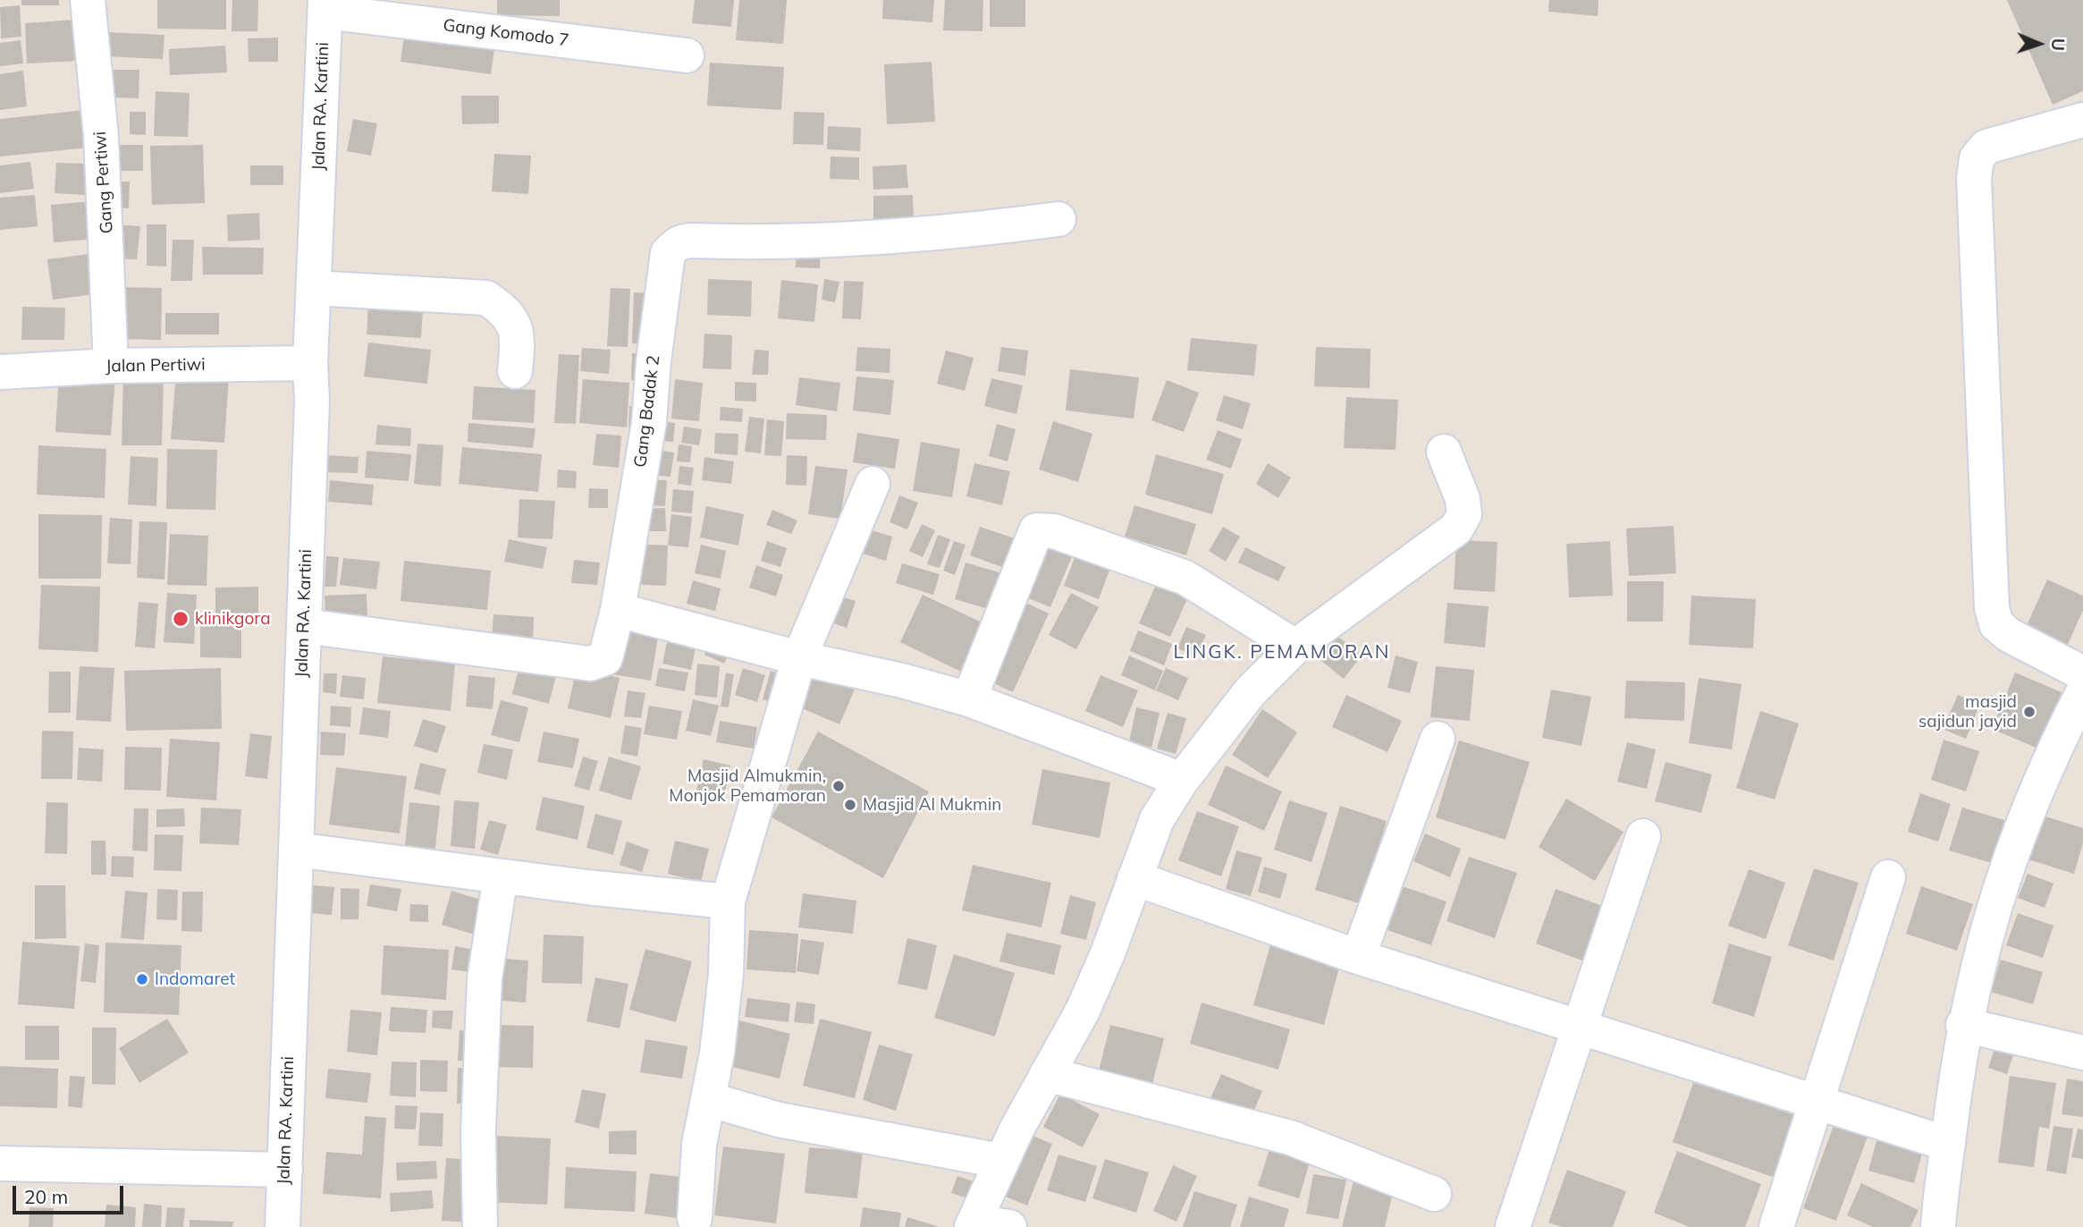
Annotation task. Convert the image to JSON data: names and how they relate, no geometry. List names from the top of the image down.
{
  "streets": {
    "street": [
      "Gang Komodo 7",
      "Jalan RA. Kartini",
      "Gang Pertiwi",
      "Jalan Pertiwi",
      "Gang Badak 2"
    ]
  },
  "crossings": [
    ["Gang Komodo 7", "Jalan RA. Kartini"],
    ["Jalan RA. Kartini", "Jalan Pertiwi"],
    ["Jalan RA. Kartini", "Gang Badak 2"],
    ["Gang Pertiwi", "Jalan Pertiwi"]
  ],
  "districts": ["LINGK. PEMAMORAN"],
  "places": [
    "klinikgora",
    "masjid sajidun jayid",
    "Masjid Almukmin, Monjok Pemamoran",
    "Masjid Al Mukmin",
    "Indomaret"
  ],
  "scale_bar": "20 m",
  "north": "right"
}
